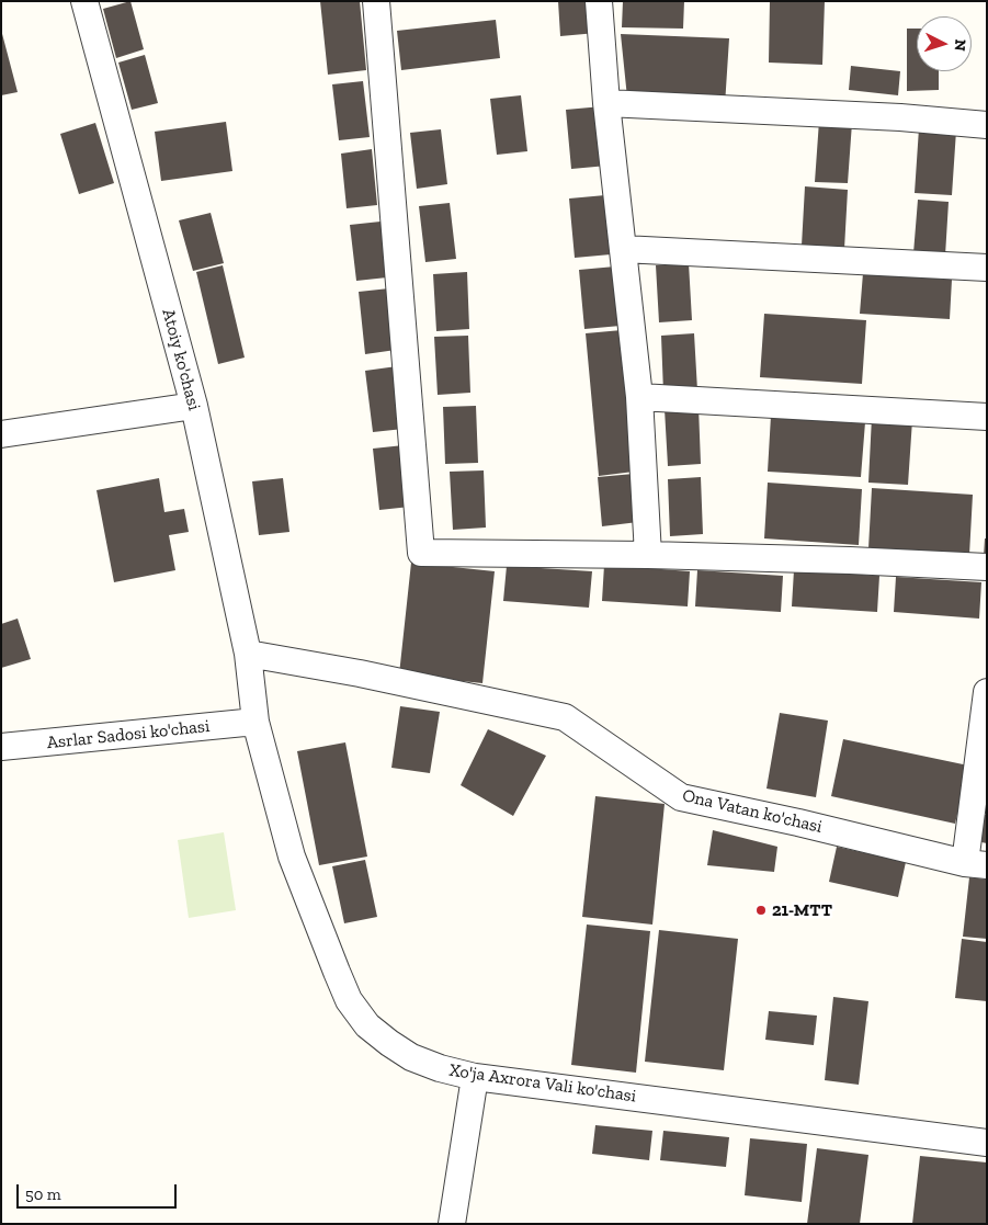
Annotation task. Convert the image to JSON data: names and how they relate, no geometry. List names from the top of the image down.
{
  "streets": {
    "street": [
      "Atoiy ko'chasi",
      "Asrlar Sadosi ko'chasi",
      "Ona Vatan ko'chasi",
      "Xo'ja Axrora Vali ko'chasi"
    ]
  },
  "crossings": [
    ["Atoiy ko'chasi", "Asrlar Sadosi ko'chasi"],
    ["Atoiy ko'chasi", "Ona Vatan ko'chasi"],
    ["Atoiy ko'chasi", "Xo'ja Axrora Vali ko'chasi"],
    ["Asrlar Sadosi ko'chasi", "Xo'ja Axrora Vali ko'chasi"]
  ],
  "places": ["21-MTT"],
  "scale_bar": "50 m",
  "north": "right"
}
